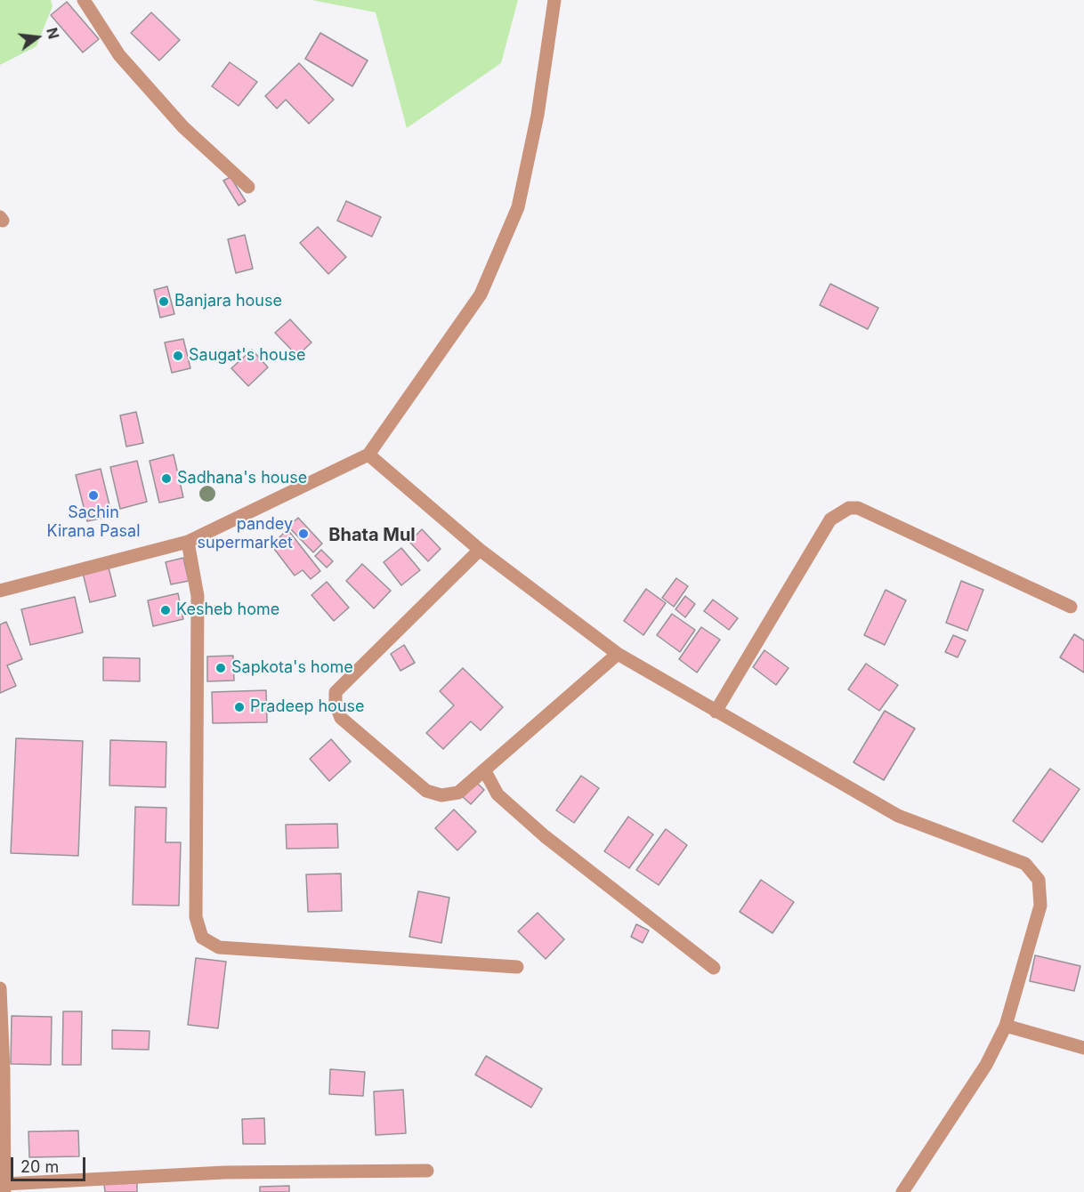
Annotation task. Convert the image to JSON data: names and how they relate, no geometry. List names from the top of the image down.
{
  "districts": ["Bhata Mul"],
  "places": [
    "Banjara house",
    "Saugat's house",
    "Sadhana's house",
    "Sachin Kirana Pasal",
    "pandey supermarket",
    "Kesheb home",
    "Sapkota's home",
    "Pradeep house"
  ],
  "scale_bar": "20 m",
  "north": "right"
}
